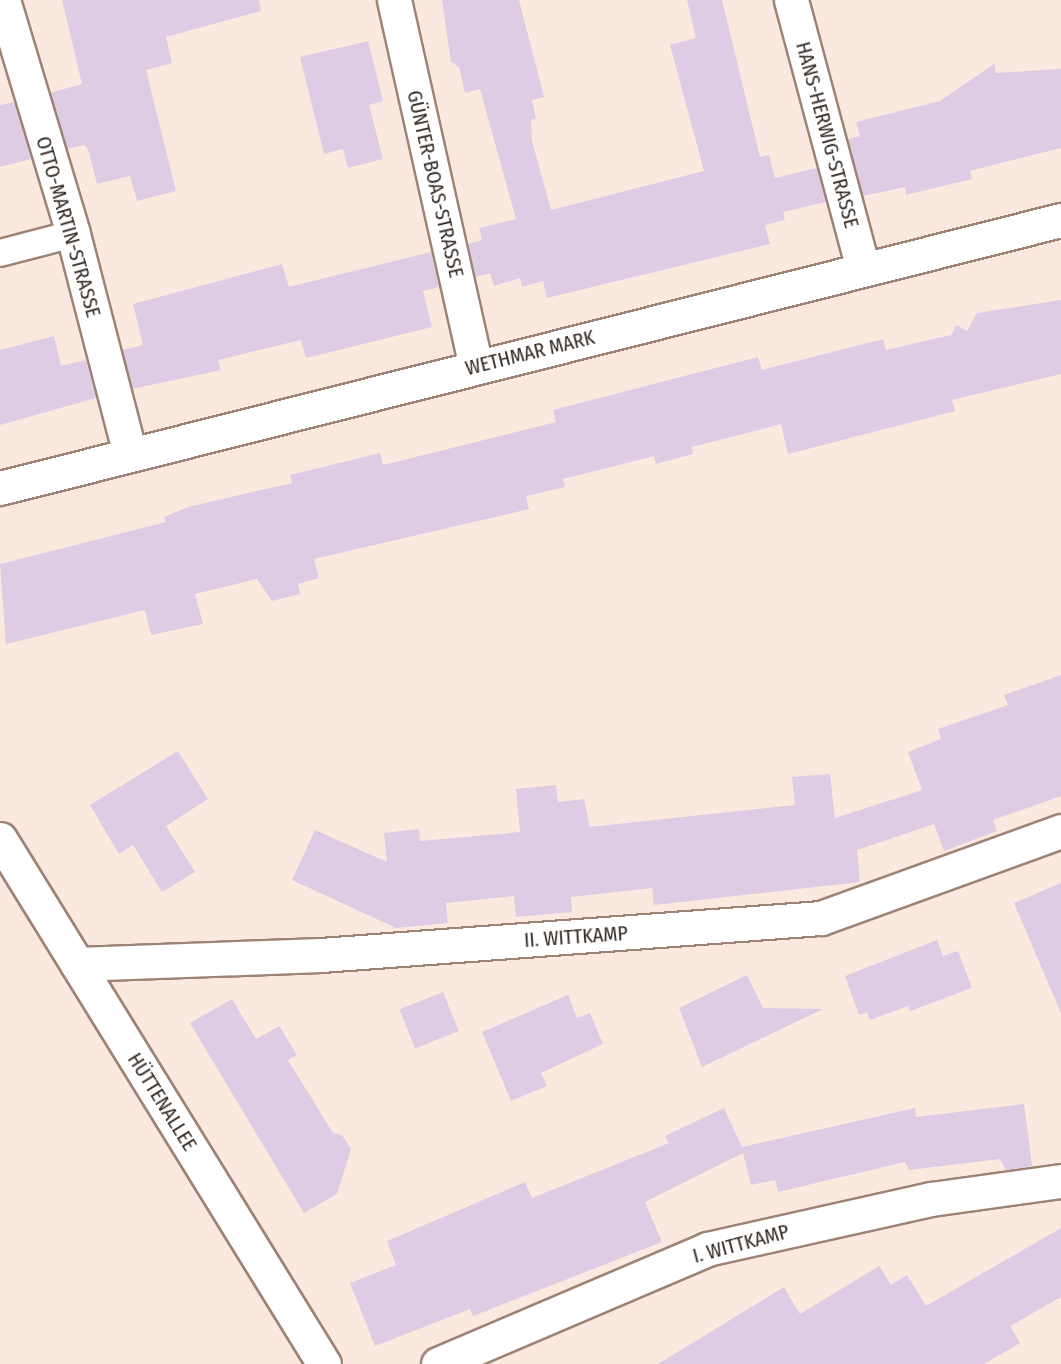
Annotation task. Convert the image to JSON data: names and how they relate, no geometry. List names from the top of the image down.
{
  "streets": {
    "street": [
      "HANS-HERWIG-STRASSE",
      "GÜNTER-BOAS-STRASSE",
      "OTTO-MARTIN-STRASSE",
      "WETHMAR MARK",
      "II. WITTKAMP",
      "HÜTTENALLEE",
      "I. WITTKAMP"
    ]
  },
  "crossings": [
    ["HANS-HERWIG-STRASSE", "WETHMAR MARK"],
    ["GÜNTER-BOAS-STRASSE", "WETHMAR MARK"],
    ["OTTO-MARTIN-STRASSE", "WETHMAR MARK"],
    ["II. WITTKAMP", "HÜTTENALLEE"]
  ]
}
